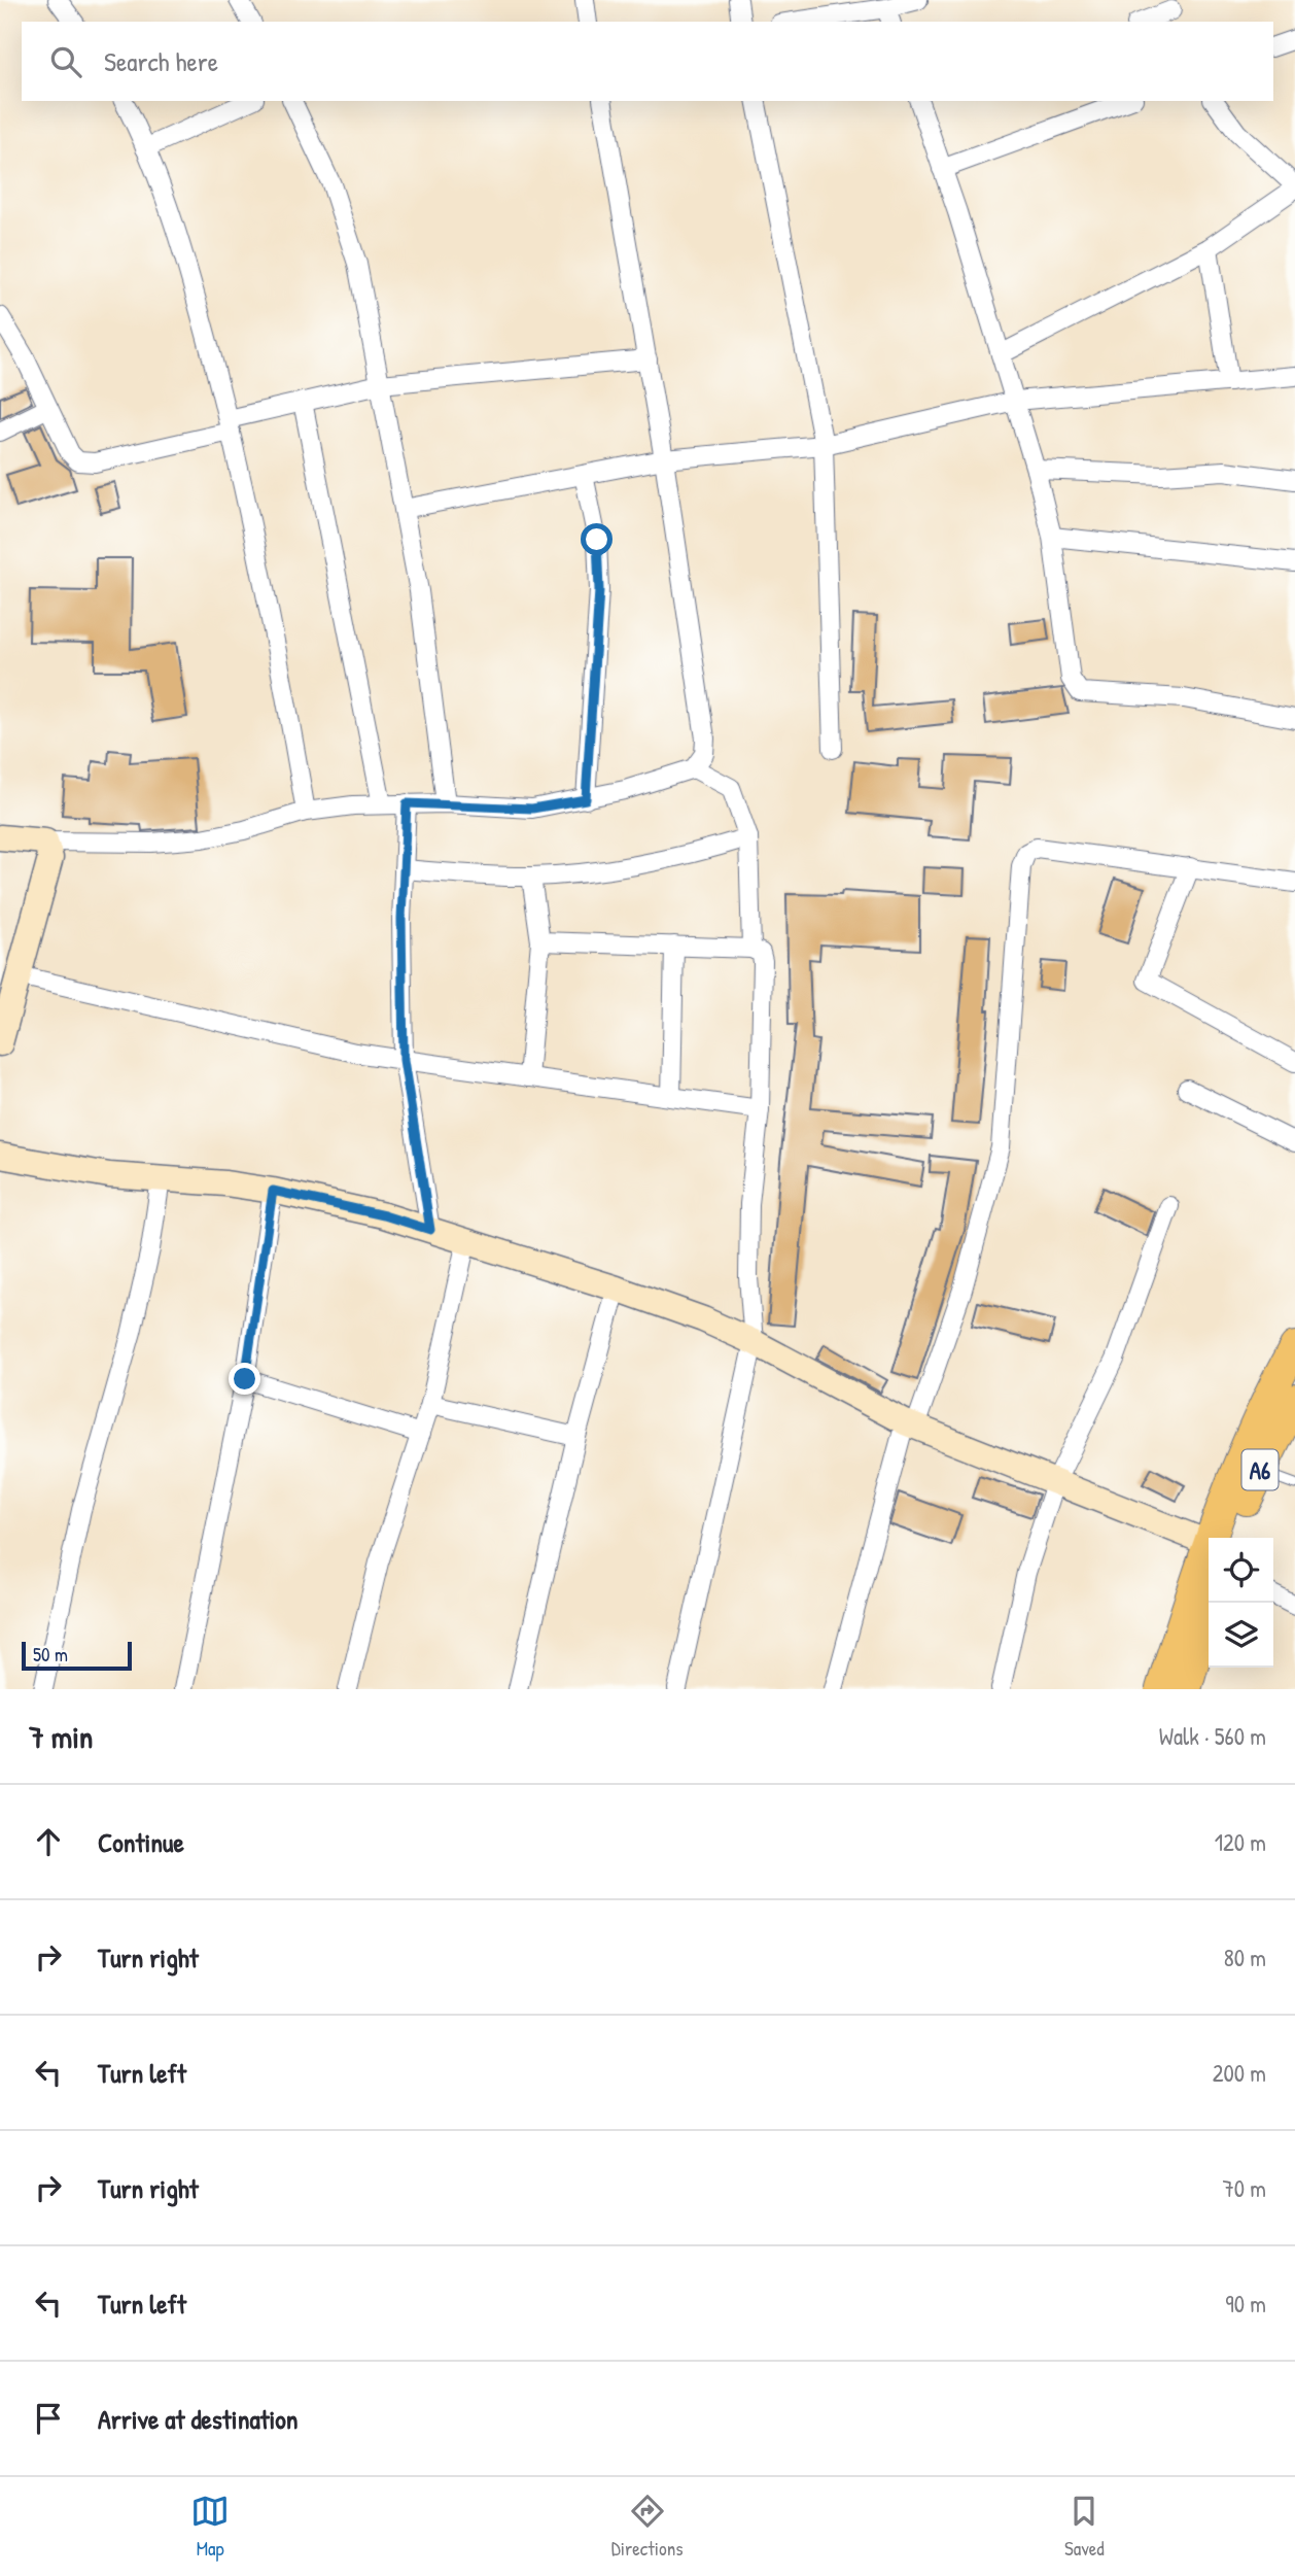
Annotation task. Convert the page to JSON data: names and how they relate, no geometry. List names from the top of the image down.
{
  "streets": {
    "highway": ["A6"]
  },
  "scale_bar": "50 m",
  "page": {
    "search": "Search here",
    "scale": "50 m",
    "heading": ["7 min", "Walk · 560 m"],
    "list": [
      ["Continue", "120 m"],
      ["Turn right", "80 m"],
      ["Turn left", "200 m"],
      ["Turn right", "70 m"],
      ["Turn left", "90 m"],
      "Arrive at destination"
    ],
    "nav": ["Map", "Directions", "Saved"]
  }
}
